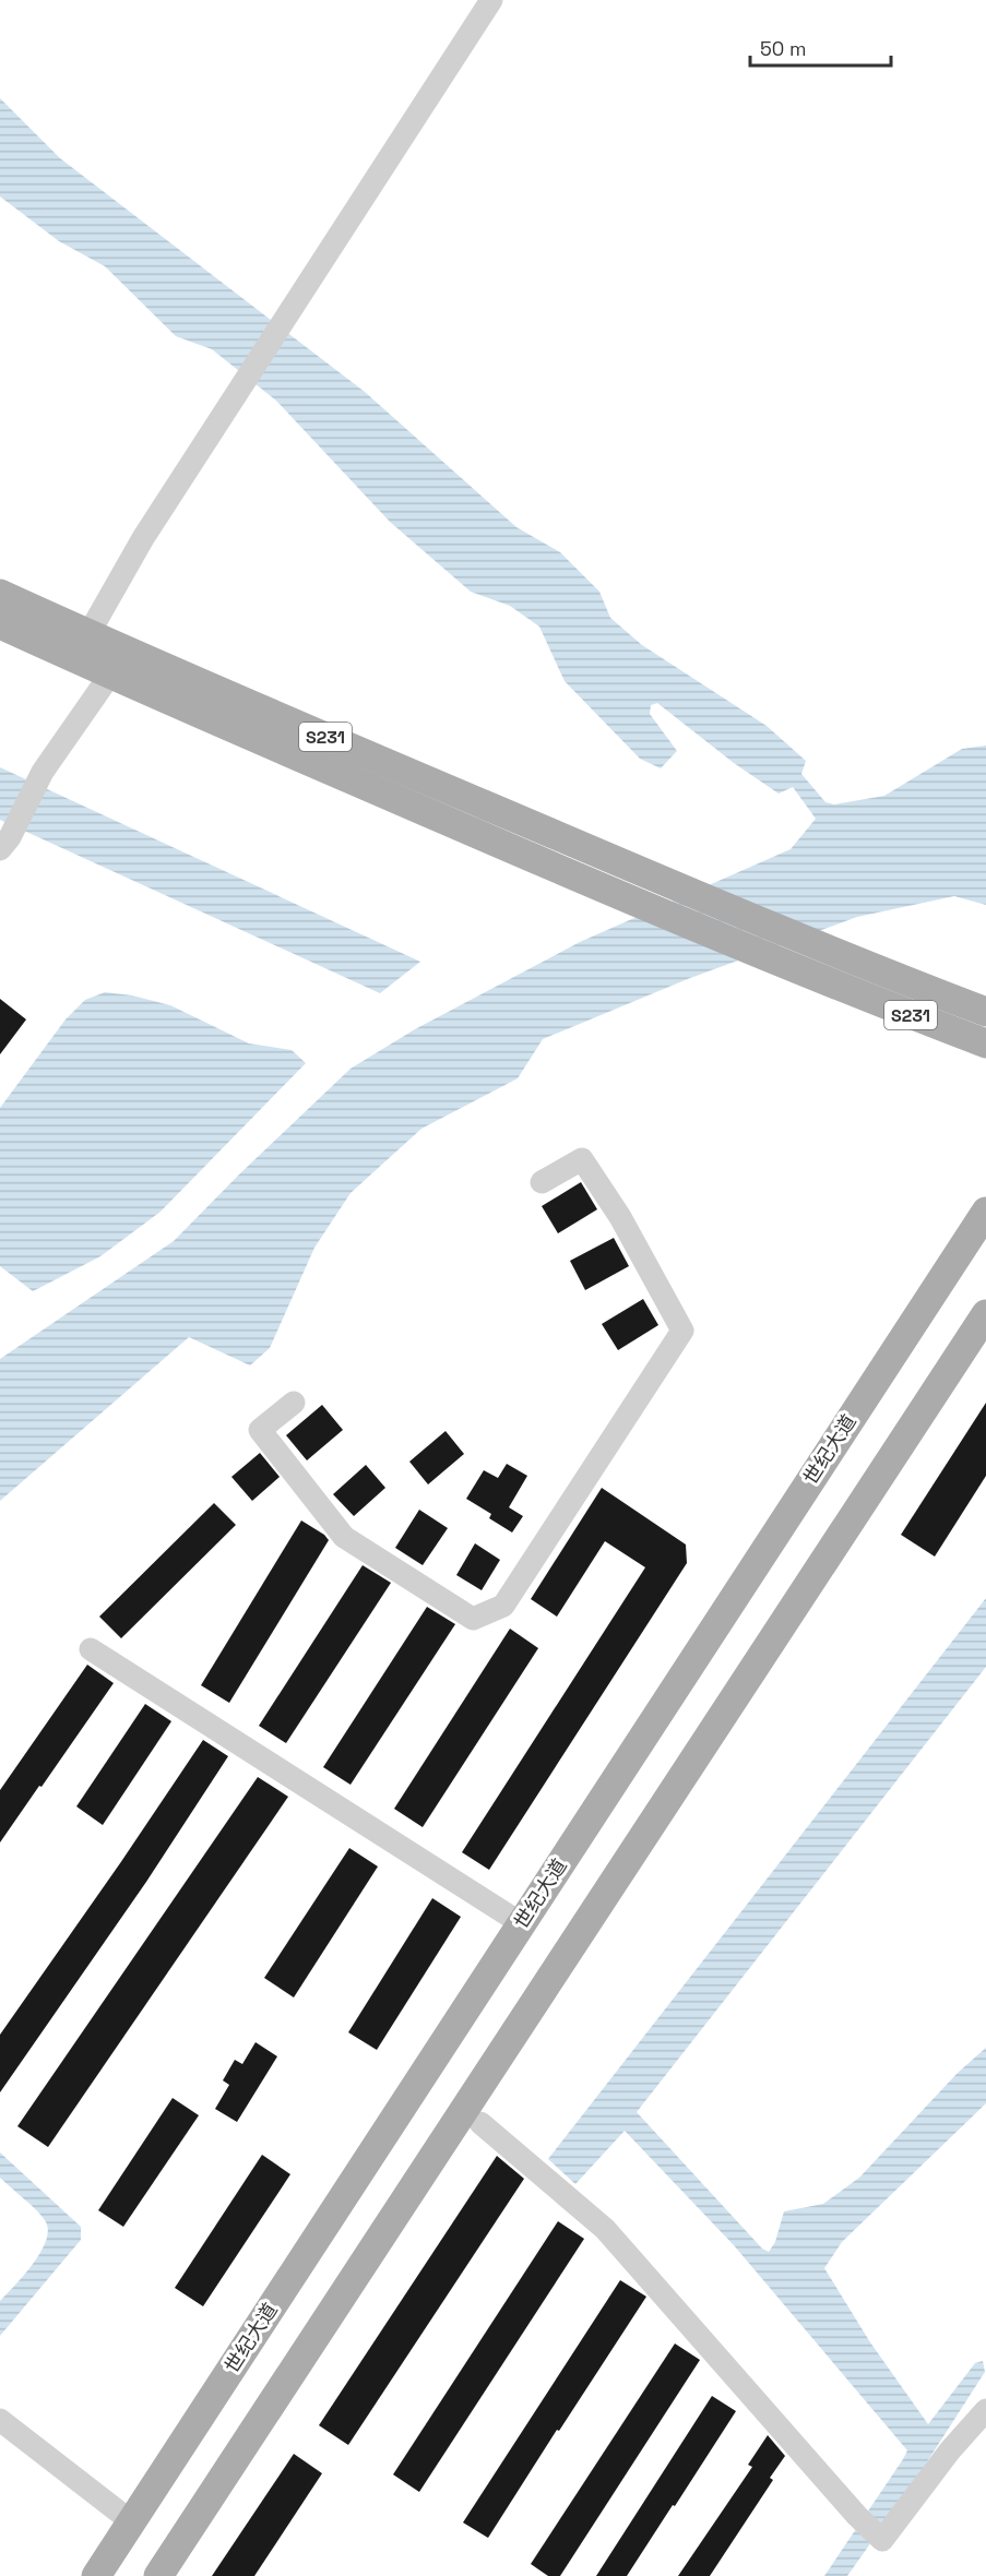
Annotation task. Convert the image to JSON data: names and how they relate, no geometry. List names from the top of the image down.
{
  "streets": {
    "main road": ["S231", "世纪大道"]
  },
  "scale_bar": "50 m"
}
